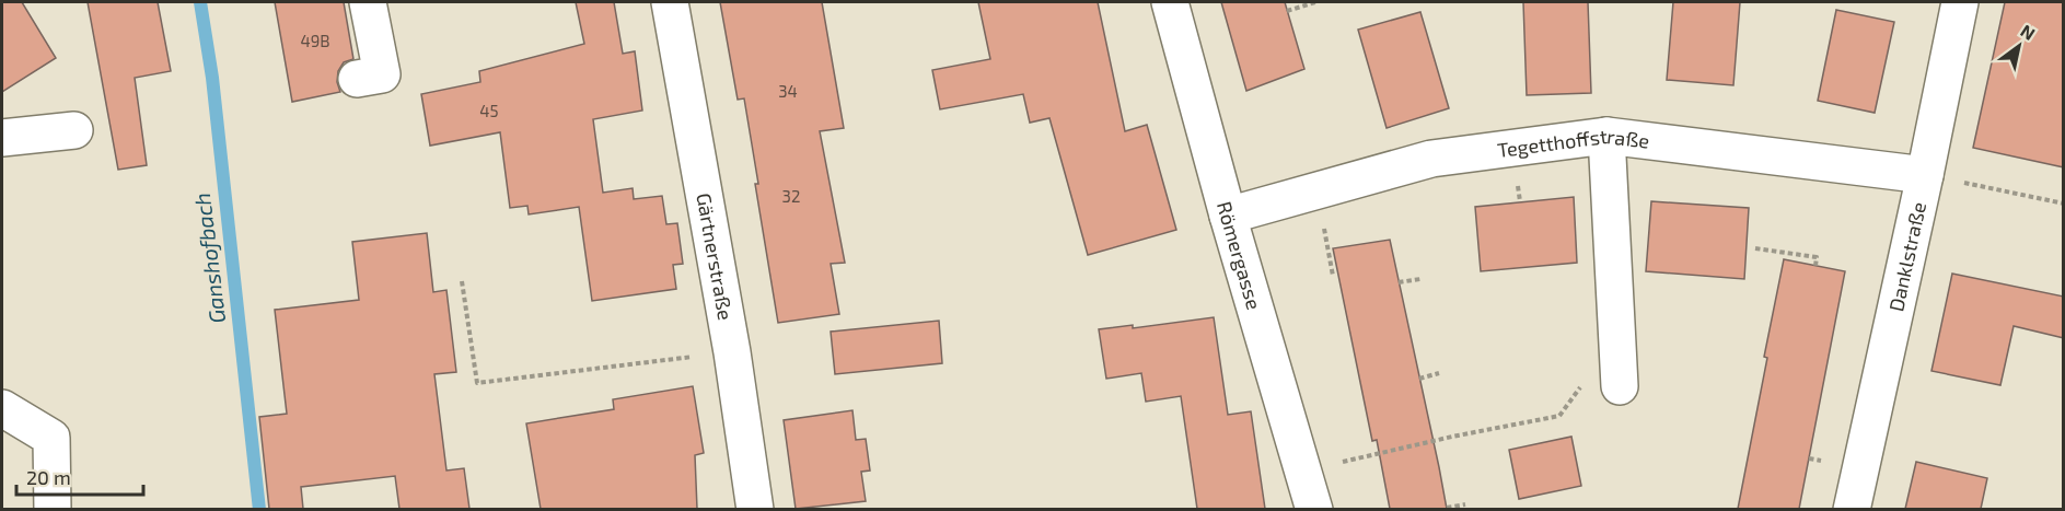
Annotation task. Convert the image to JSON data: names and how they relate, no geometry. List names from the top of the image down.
{
  "streets": {
    "street": [
      "Tegetthoffstraße",
      "Gärtnerstraße",
      "Römergasse",
      "Danklstraße"
    ]
  },
  "crossings": [
    ["Tegetthoffstraße", "Römergasse"],
    ["Tegetthoffstraße", "Danklstraße"]
  ],
  "water": ["Ganshofbach"],
  "house_numbers": [
    "49B",
    "34",
    "45",
    "32"
  ],
  "scale_bar": "20 m",
  "north": "top right"
}
